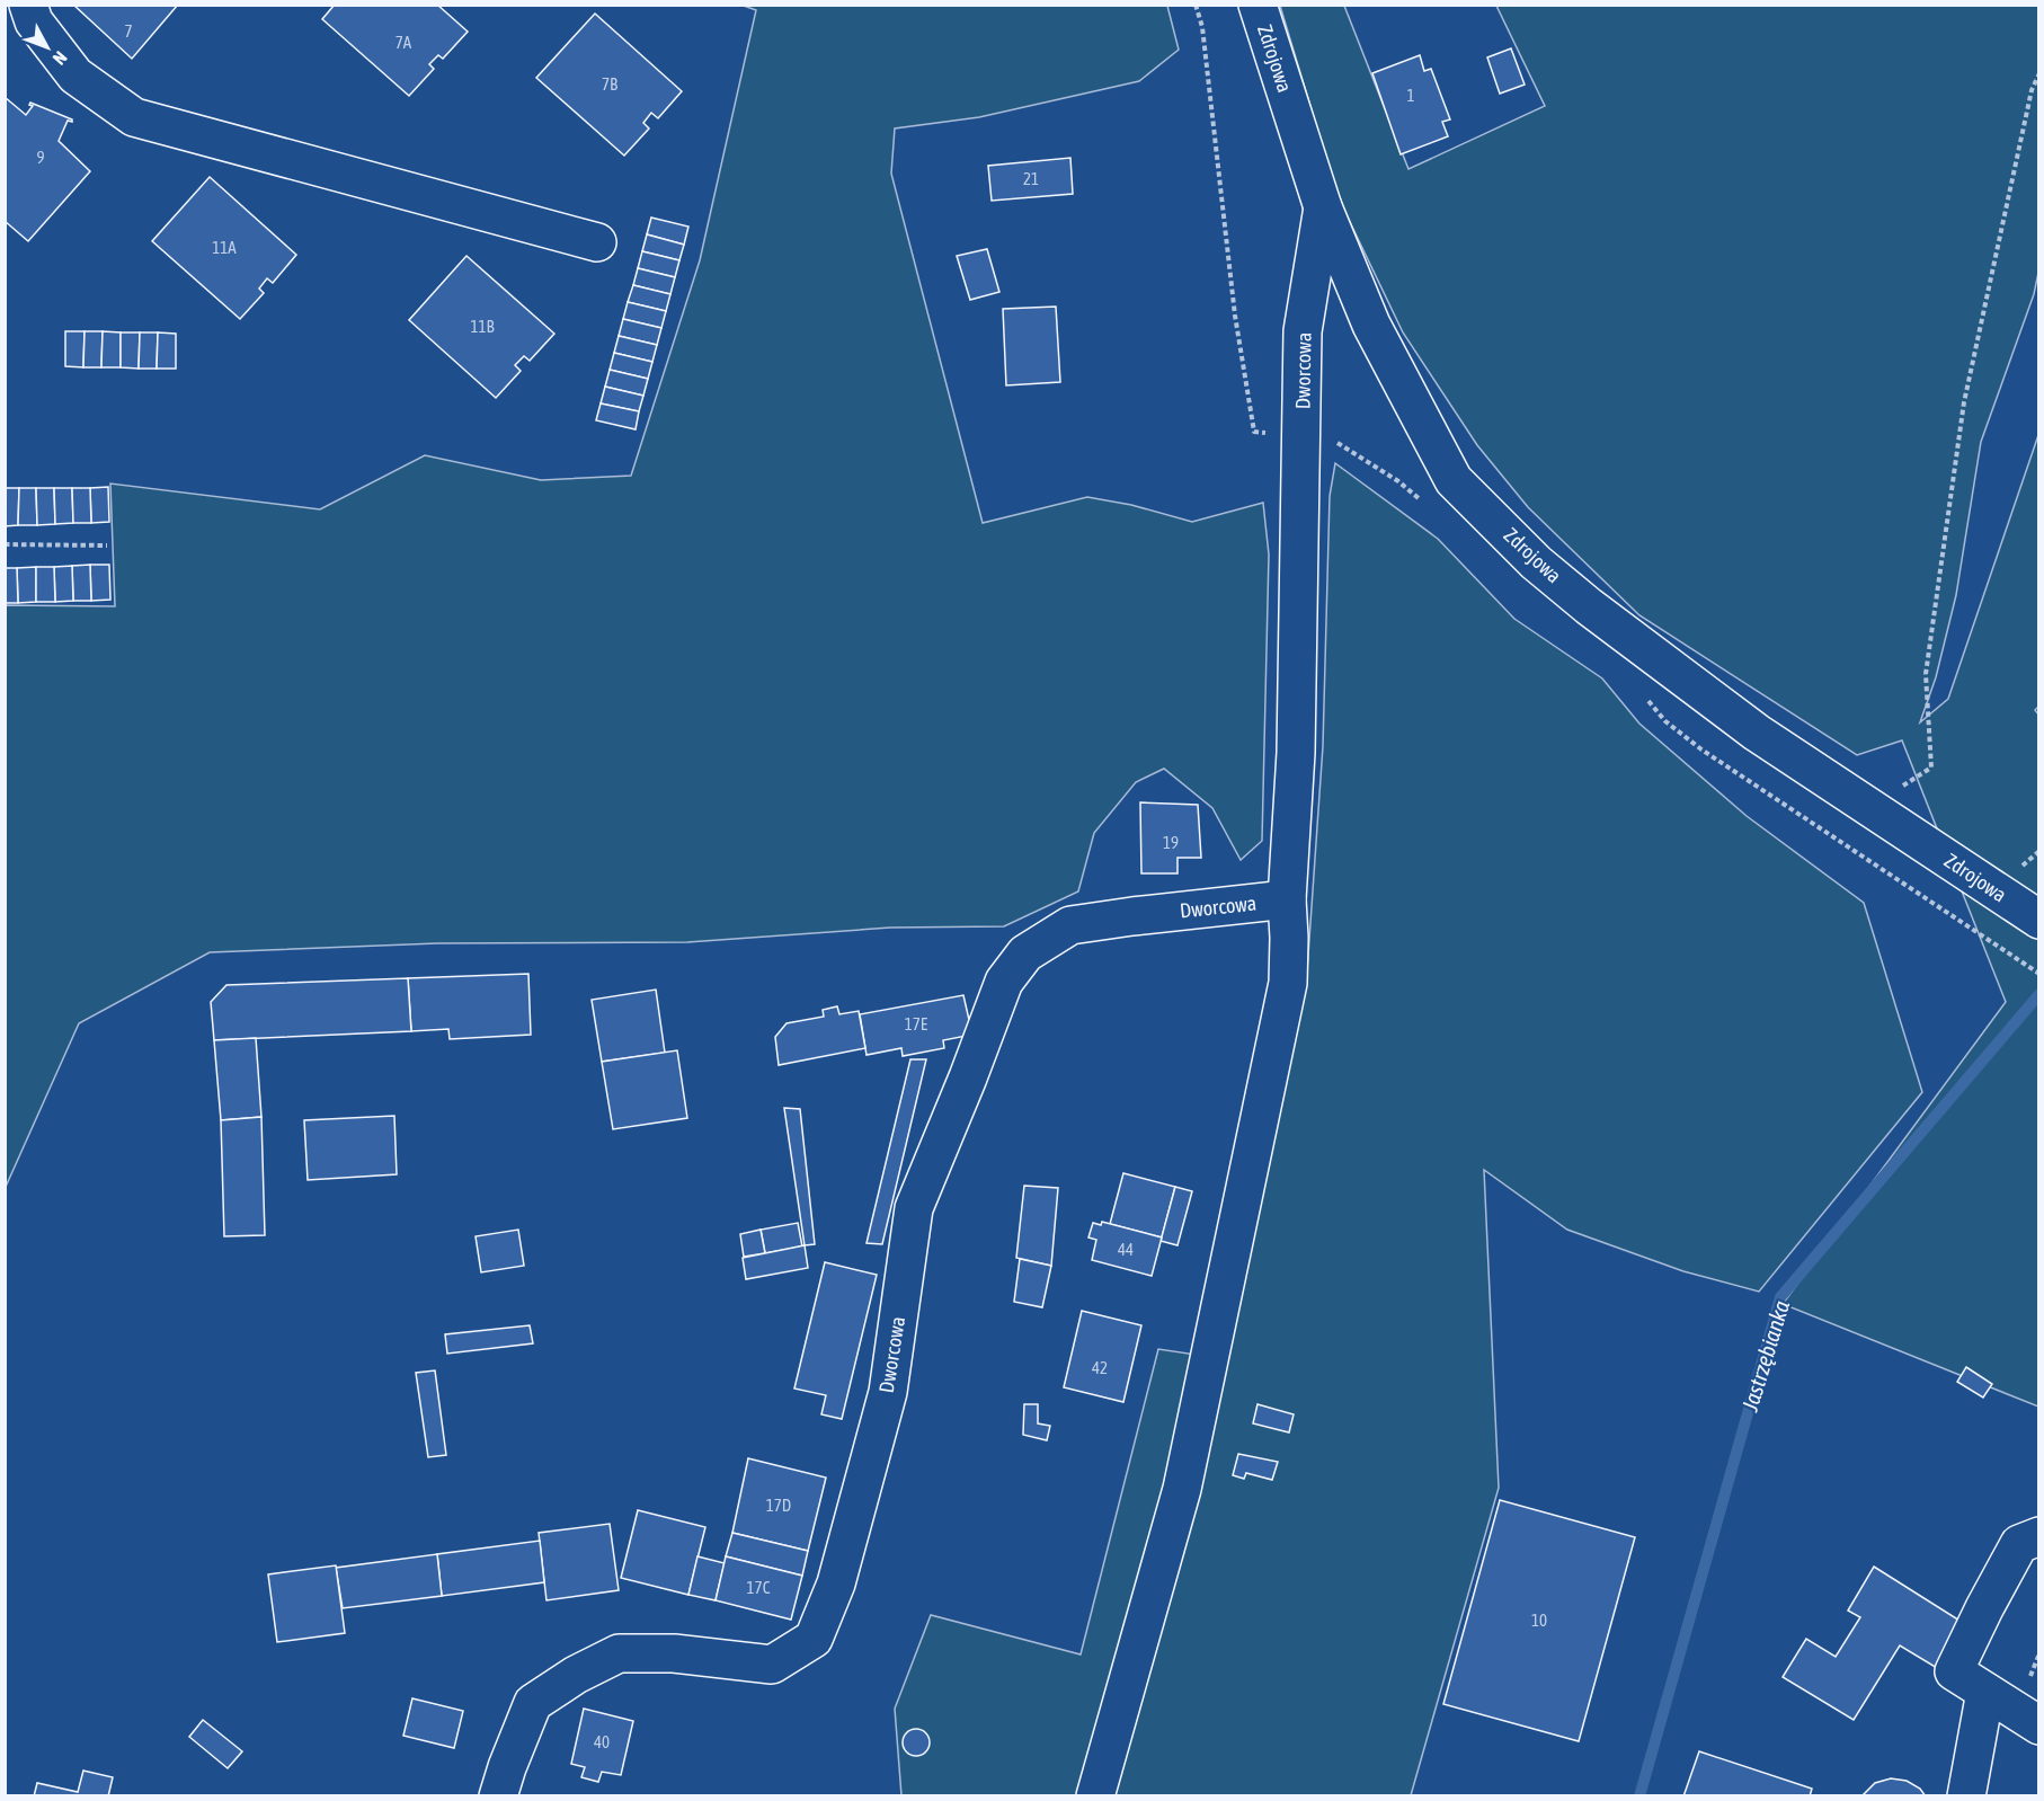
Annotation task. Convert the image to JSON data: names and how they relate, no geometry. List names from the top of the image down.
{
  "streets": {
    "street": ["Zdrojowa", "Dworcowa"]
  },
  "crossings": [
    ["Zdrojowa", "Dworcowa"]
  ],
  "water": ["Jastrzębianka"],
  "house_numbers": [
    "7",
    "7A",
    "7B",
    "1",
    "9",
    "21",
    "11A",
    "11B",
    "19",
    "17E",
    "44",
    "42",
    "17D",
    "17C",
    "10",
    "40"
  ],
  "north": "bottom right"
}
